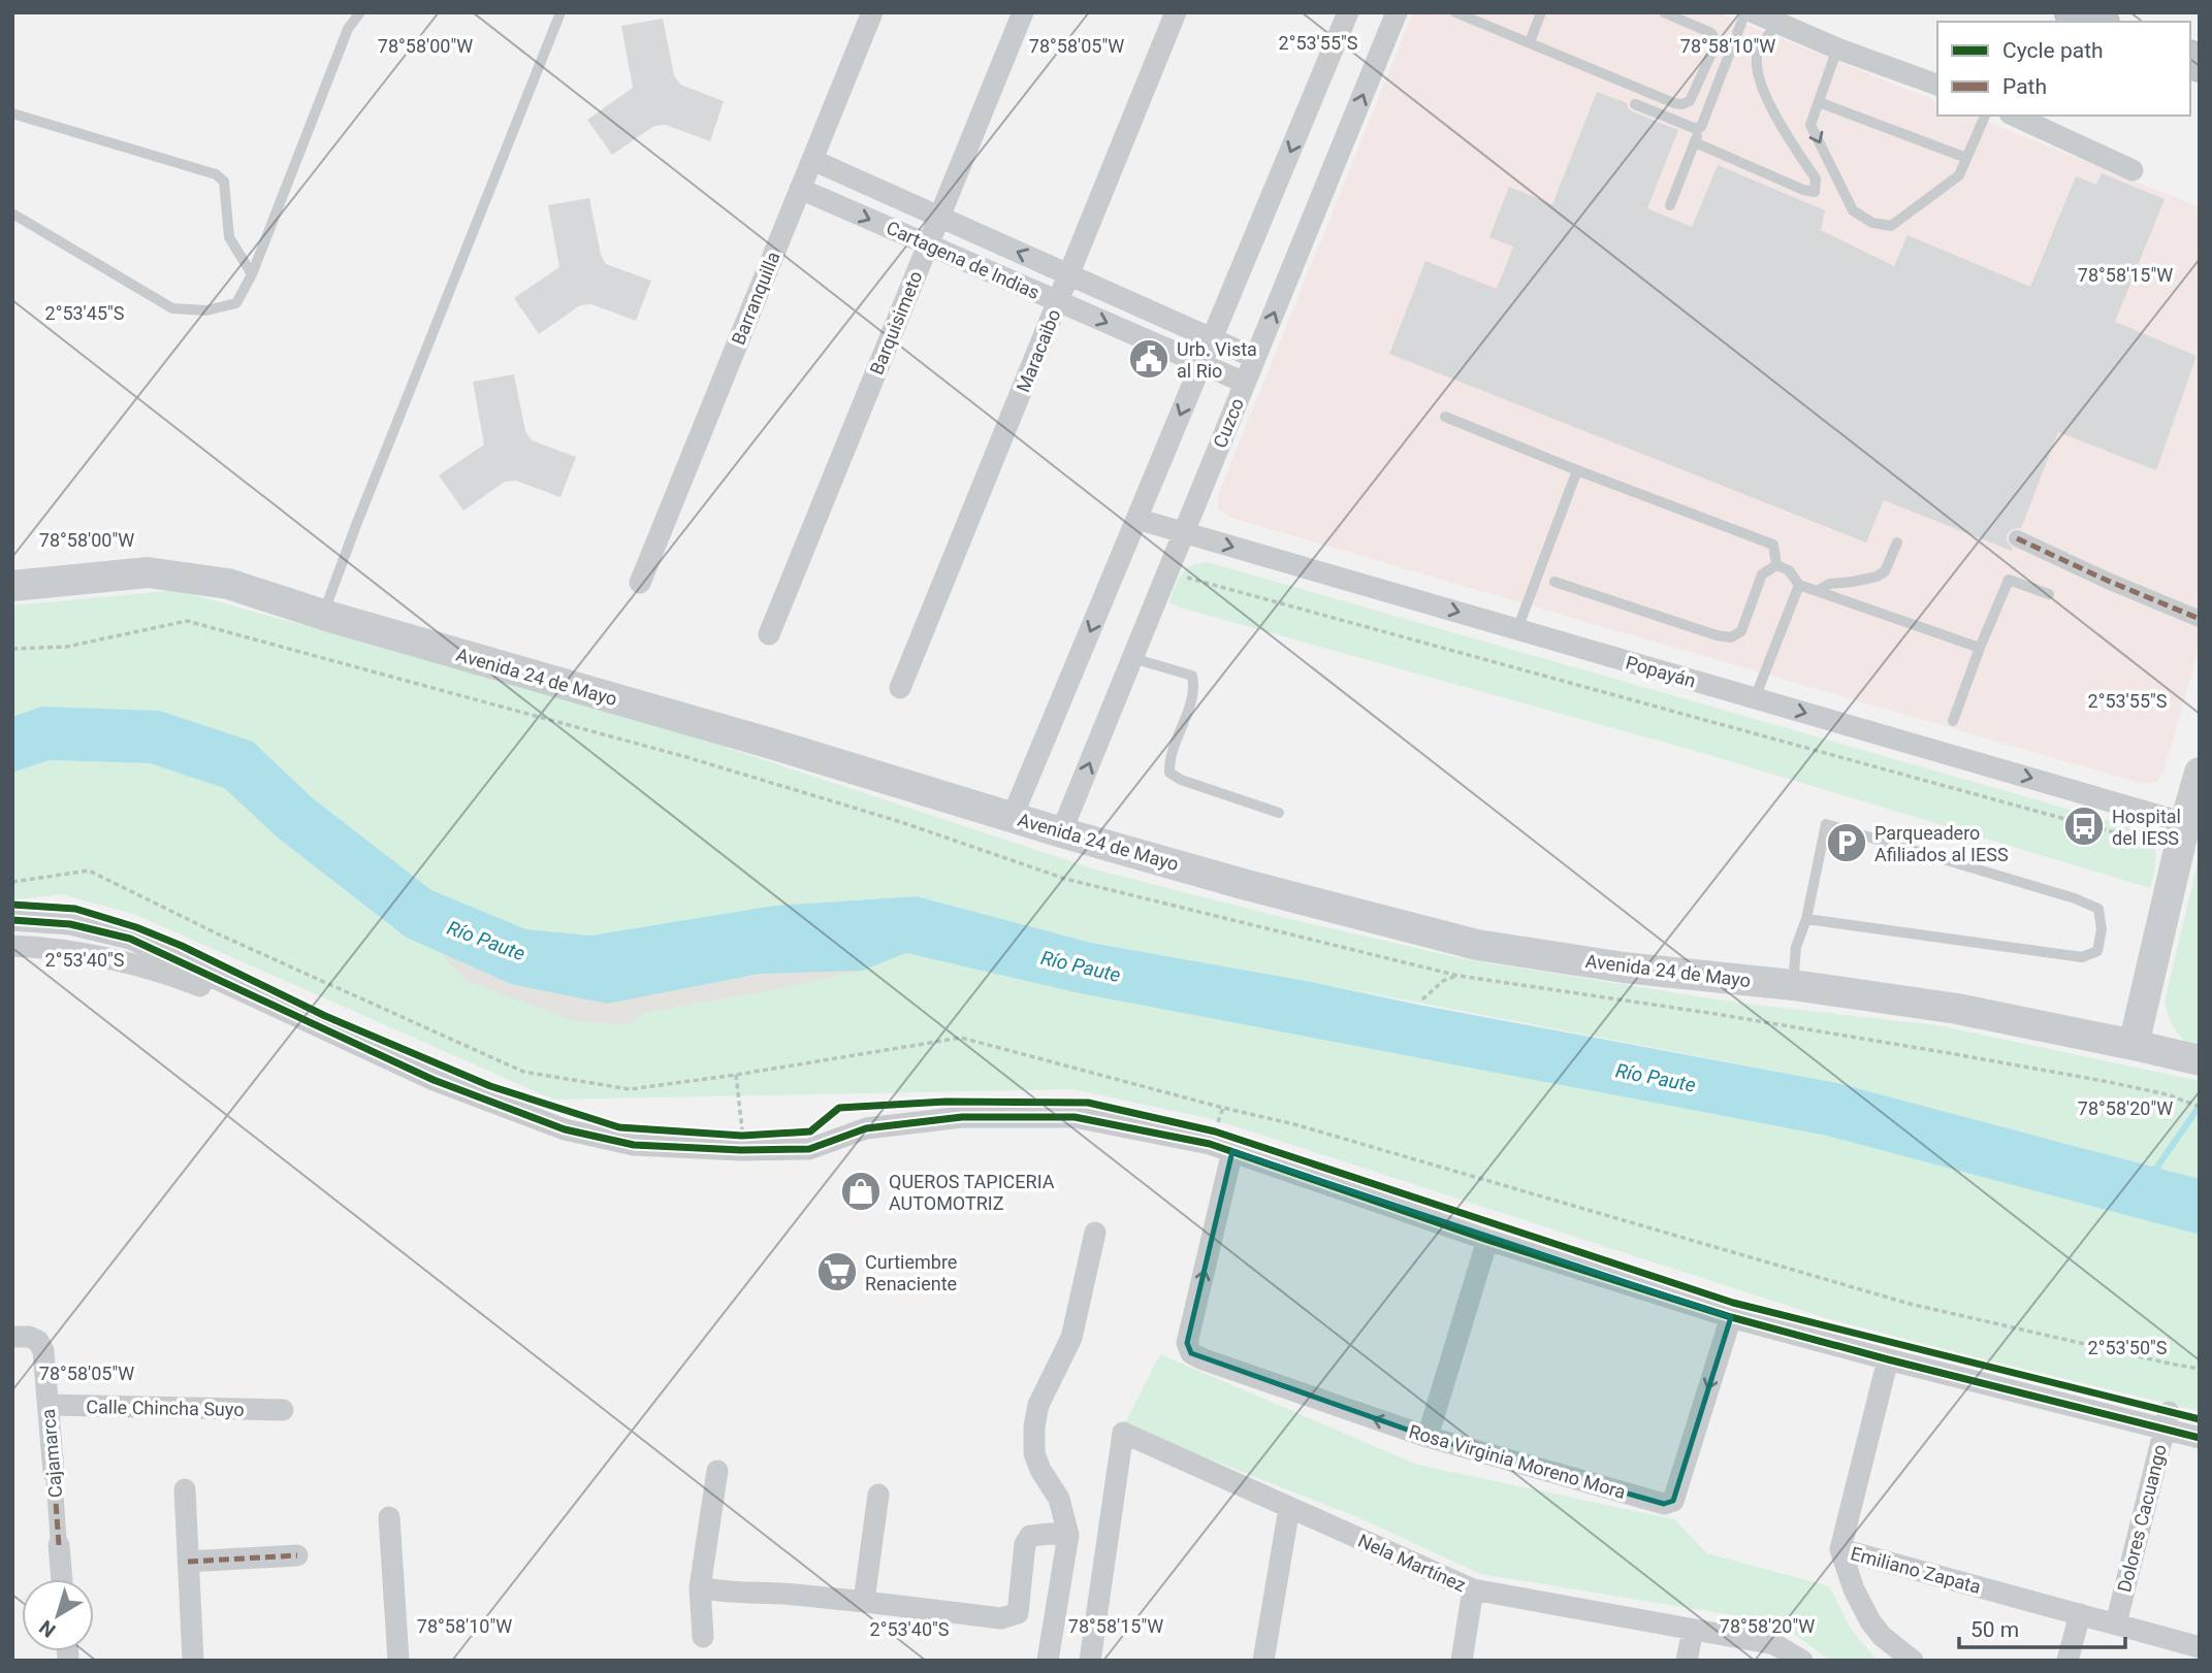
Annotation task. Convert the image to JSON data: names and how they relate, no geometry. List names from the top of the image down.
{
  "streets": {
    "main road": ["Avenida 24 de Mayo"],
    "street": [
      "Cartagena de Indias",
      "Barranquilla",
      "Barquisimeto",
      "Maracaibo",
      "Cuzco",
      "Popayán",
      "Calle Chincha Suyo",
      "Cajamarca",
      "Rosa Virginia Moreno Mora",
      "Dolores Cacuango",
      "Nela Martínez",
      "Emiliano Zapata"
    ]
  },
  "crossings": [
    ["Cartagena de Indias", "Barranquilla"],
    ["Cartagena de Indias", "Barquisimeto"],
    ["Cartagena de Indias", "Maracaibo"],
    ["Cartagena de Indias", "Cuzco"],
    ["Cuzco", "Popayán"],
    ["Cuzco", "Avenida 24 de Mayo"],
    ["Calle Chincha Suyo", "Cajamarca"],
    ["Dolores Cacuango", "Emiliano Zapata"]
  ],
  "one_way": ["Popayán"],
  "water": ["Río Paute"],
  "places": {
    "public building": ["Urb. Vista al Rio"],
    "bus stop": ["Hospital del IESS"],
    "parking": ["Parqueadero Afiliados al IESS"],
    "shop": ["QUEROS TAPICERIA AUTOMOTRIZ"],
    "supermarket": ["Curtiembre Renaciente"]
  },
  "legend": ["Cycle path", "Path"],
  "scale_bar": "50 m",
  "north": "bottom left",
  "coordinates": [
    "2°53'55\"S",
    "78°58'00\"W",
    "78°58'05\"W",
    "78°58'10\"W",
    "78°58'15\"W",
    "2°53'45\"S",
    "2°53'40\"S",
    "78°58'20\"W",
    "2°53'50\"S"
  ]
}
